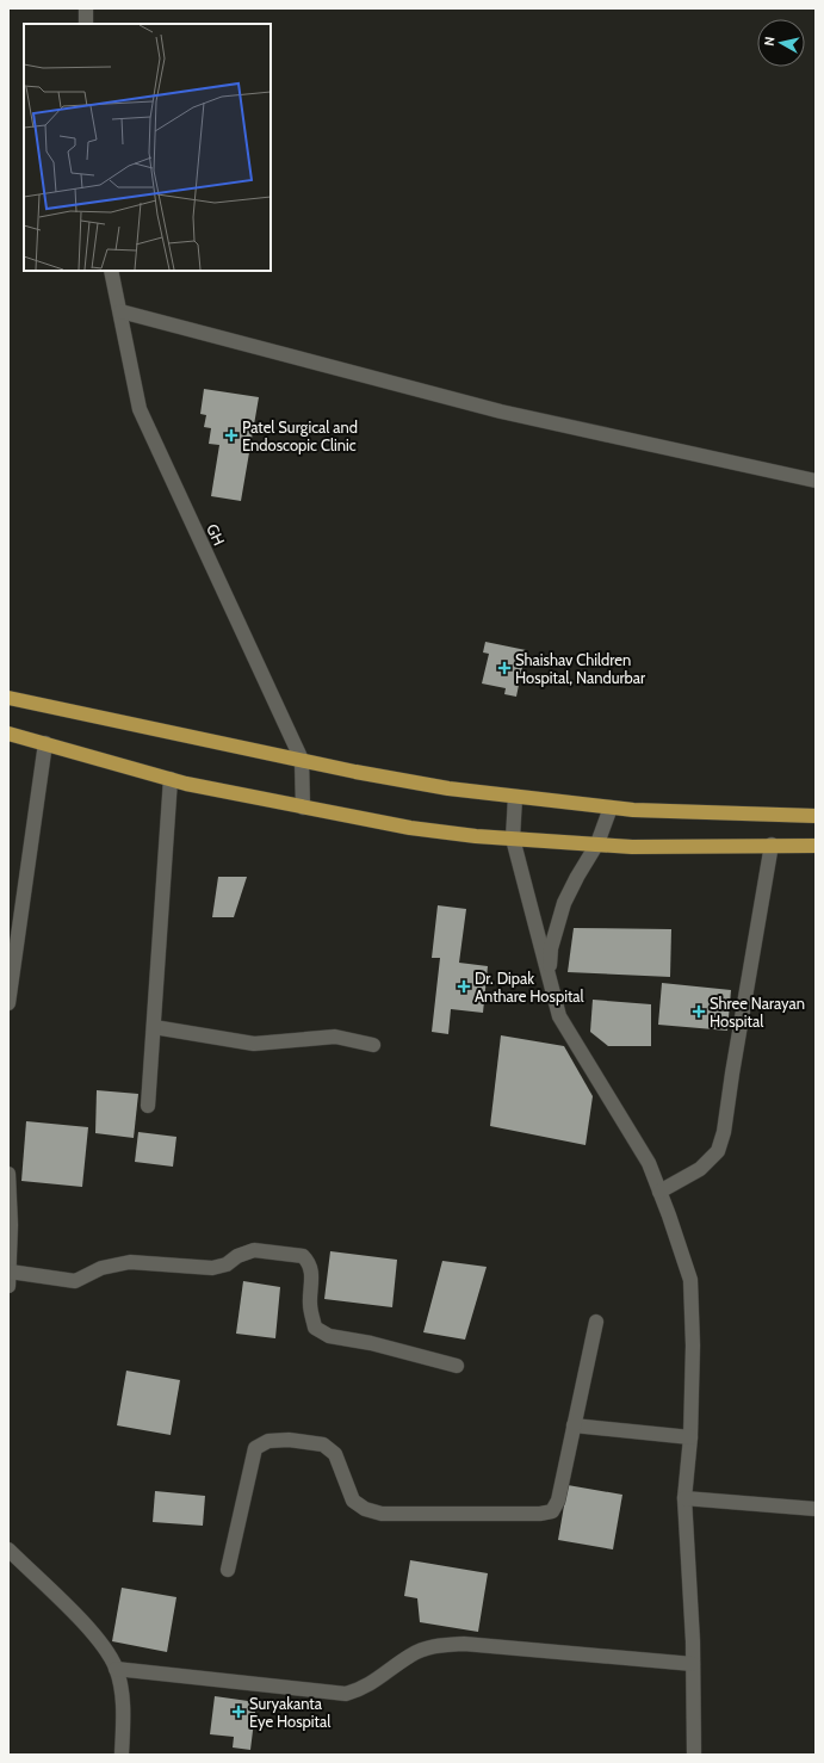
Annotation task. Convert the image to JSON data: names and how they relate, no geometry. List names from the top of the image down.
{
  "streets": {
    "street": ["GH"]
  },
  "places": {
    "health": [
      "Patel Surgical and Endoscopic Clinic",
      "Shaishav Children Hospital, Nandurbar",
      "Dr. Dipak Anthare Hospital",
      "Shree Narayan Hospital",
      "Suryakanta Eye Hospital"
    ]
  },
  "north": "left"
}
